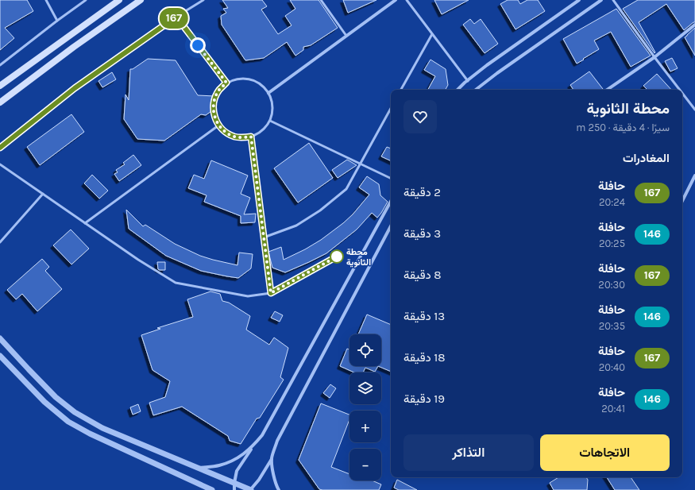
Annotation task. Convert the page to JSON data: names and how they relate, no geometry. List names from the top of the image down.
{
  "places": ["محطة الثانوية"],
  "lines": ["bus line 167"],
  "page": {
    "on_map": "167",
    "heading": [
      ["محطة الثانوية", "سيرًا · 4 دقيقة · 250 m"],
      "المغادرات"
    ],
    "list": [
      {
        "mark": "167",
        "name": "حافلة",
        "note": "20:24",
        "value": "2 دقيقة"
      },
      {
        "mark": "146",
        "name": "حافلة",
        "note": "20:25",
        "value": "3 دقيقة"
      },
      {
        "mark": "167",
        "name": "حافلة",
        "note": "20:30",
        "value": "8 دقيقة"
      },
      {
        "mark": "146",
        "name": "حافلة",
        "note": "20:35",
        "value": "13 دقيقة"
      },
      {
        "mark": "167",
        "name": "حافلة",
        "note": "20:40",
        "value": "18 دقيقة"
      },
      {
        "mark": "146",
        "name": "حافلة",
        "note": "20:41",
        "value": "19 دقيقة"
      }
    ],
    "map_buttons": ["+", "−"],
    "buttons": ["الاتجاهات", "التذاكر"]
  }
}
